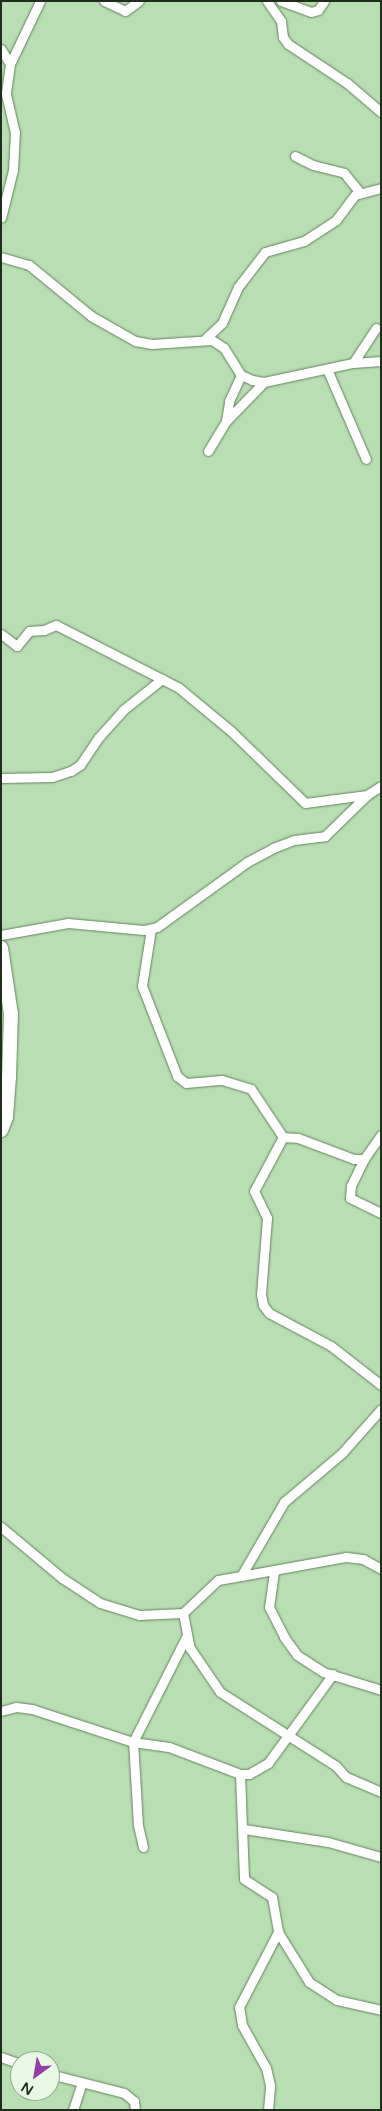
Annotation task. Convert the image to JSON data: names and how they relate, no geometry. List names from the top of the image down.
{
  "north": "bottom left"
}
